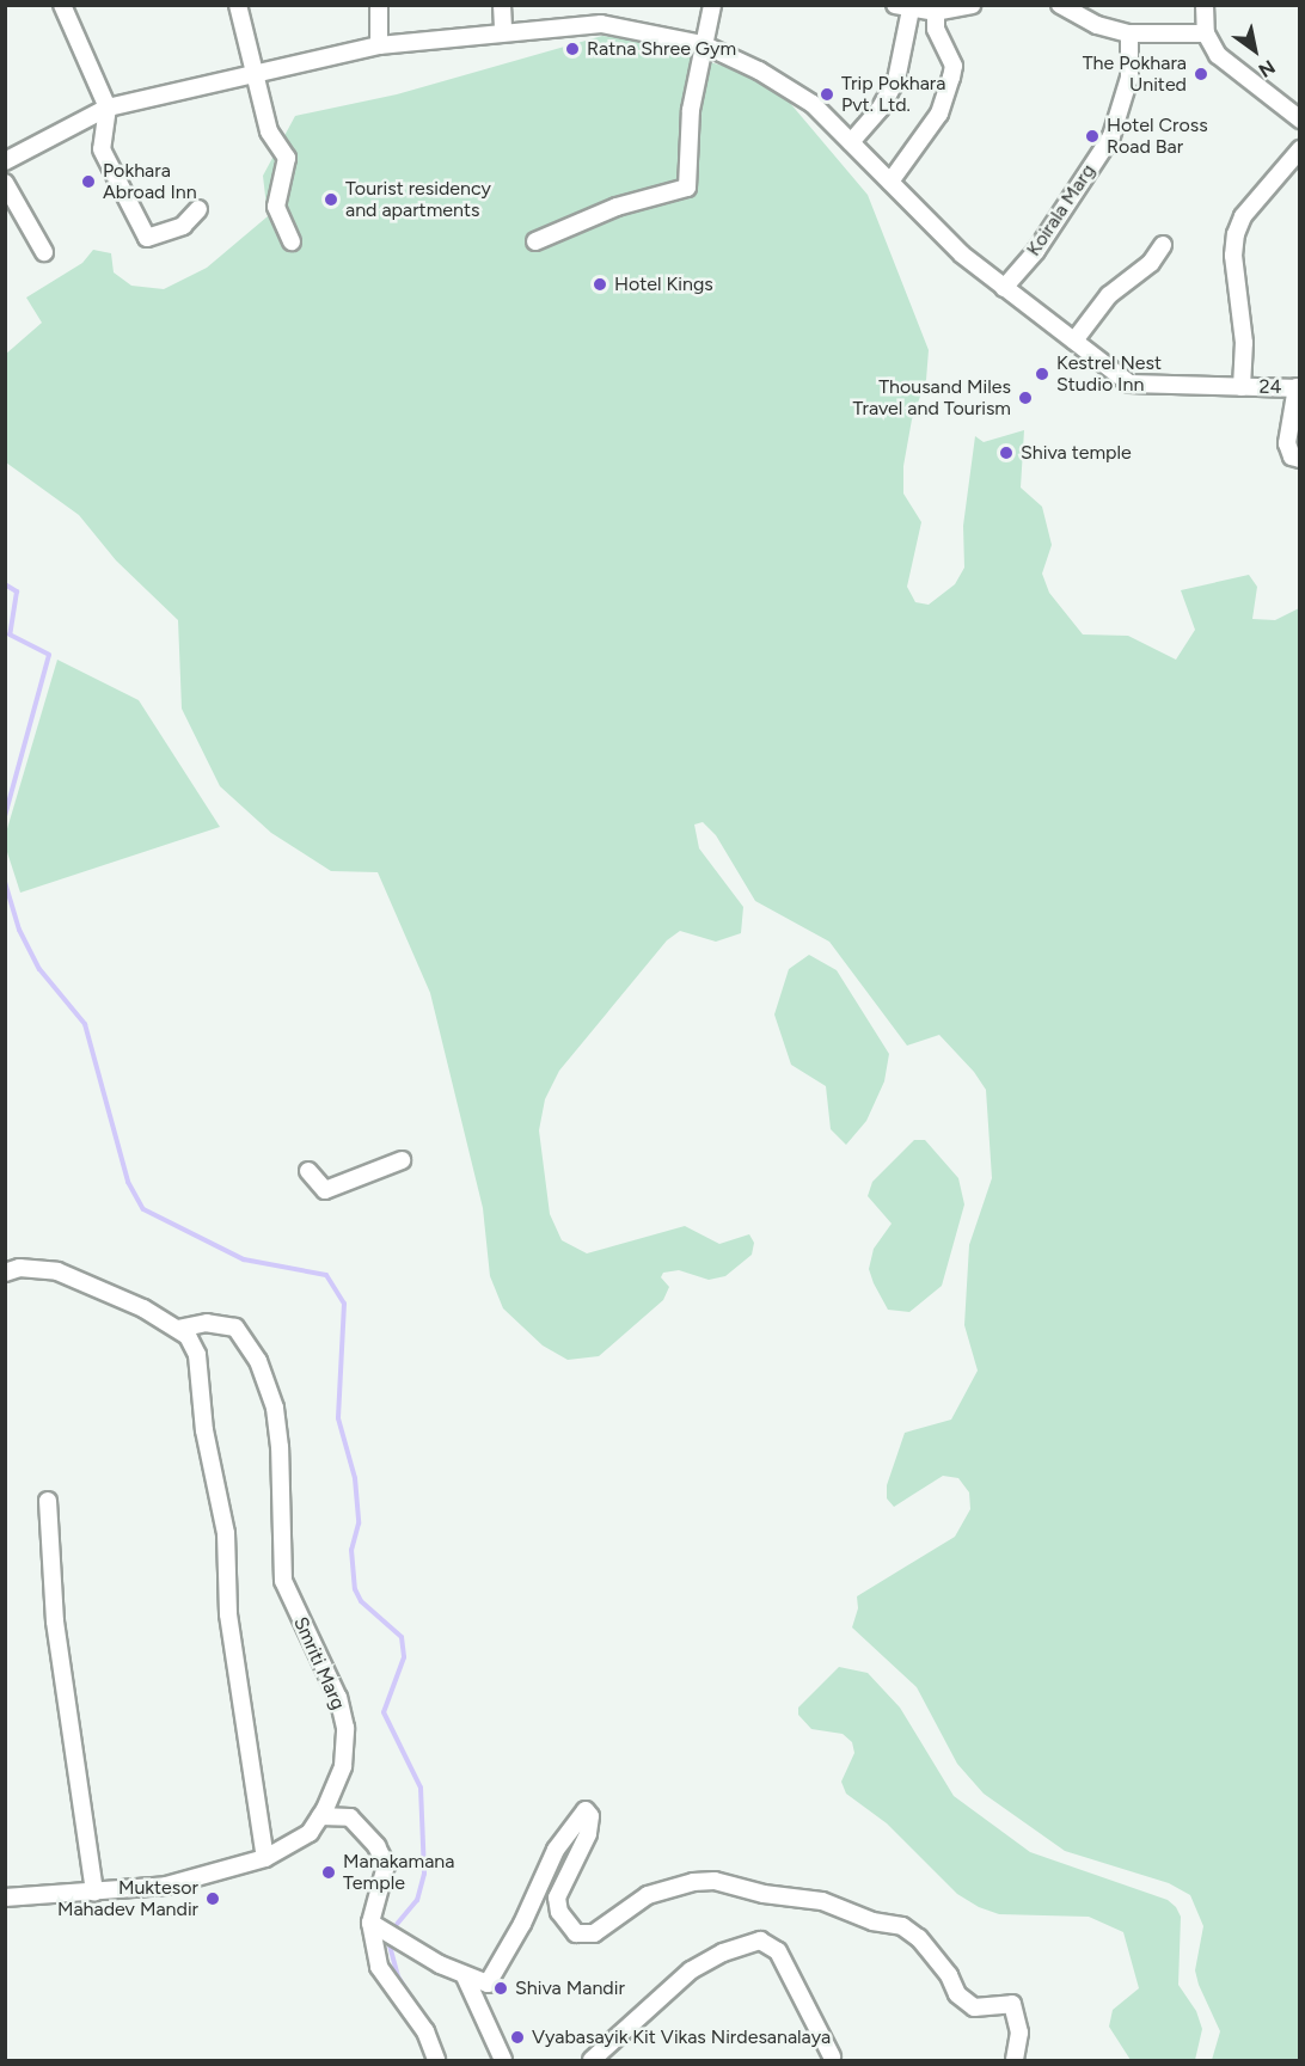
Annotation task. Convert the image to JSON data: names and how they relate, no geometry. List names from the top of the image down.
{
  "streets": {
    "street": ["Koirala Marg", "24", "Smriti Marg"]
  },
  "crossings": [
    ["Koirala Marg", "24"]
  ],
  "places": [
    "Ratna Shree Gym",
    "The Pokhara United",
    "Trip Pokhara Pvt. Ltd.",
    "Hotel Cross Road Bar",
    "Pokhara Abroad Inn",
    "Tourist residency and apartments",
    "Hotel Kings",
    "Kestrel Nest Studio Inn",
    "Thousand Miles Travel and Tourism",
    "Shiva temple",
    "Manakamana Temple",
    "Muktesor Mahadev Mandir",
    "Shiva Mandir",
    "Vyabasayik Kit Vikas Nirdesanalaya"
  ],
  "north": "bottom right"
}
